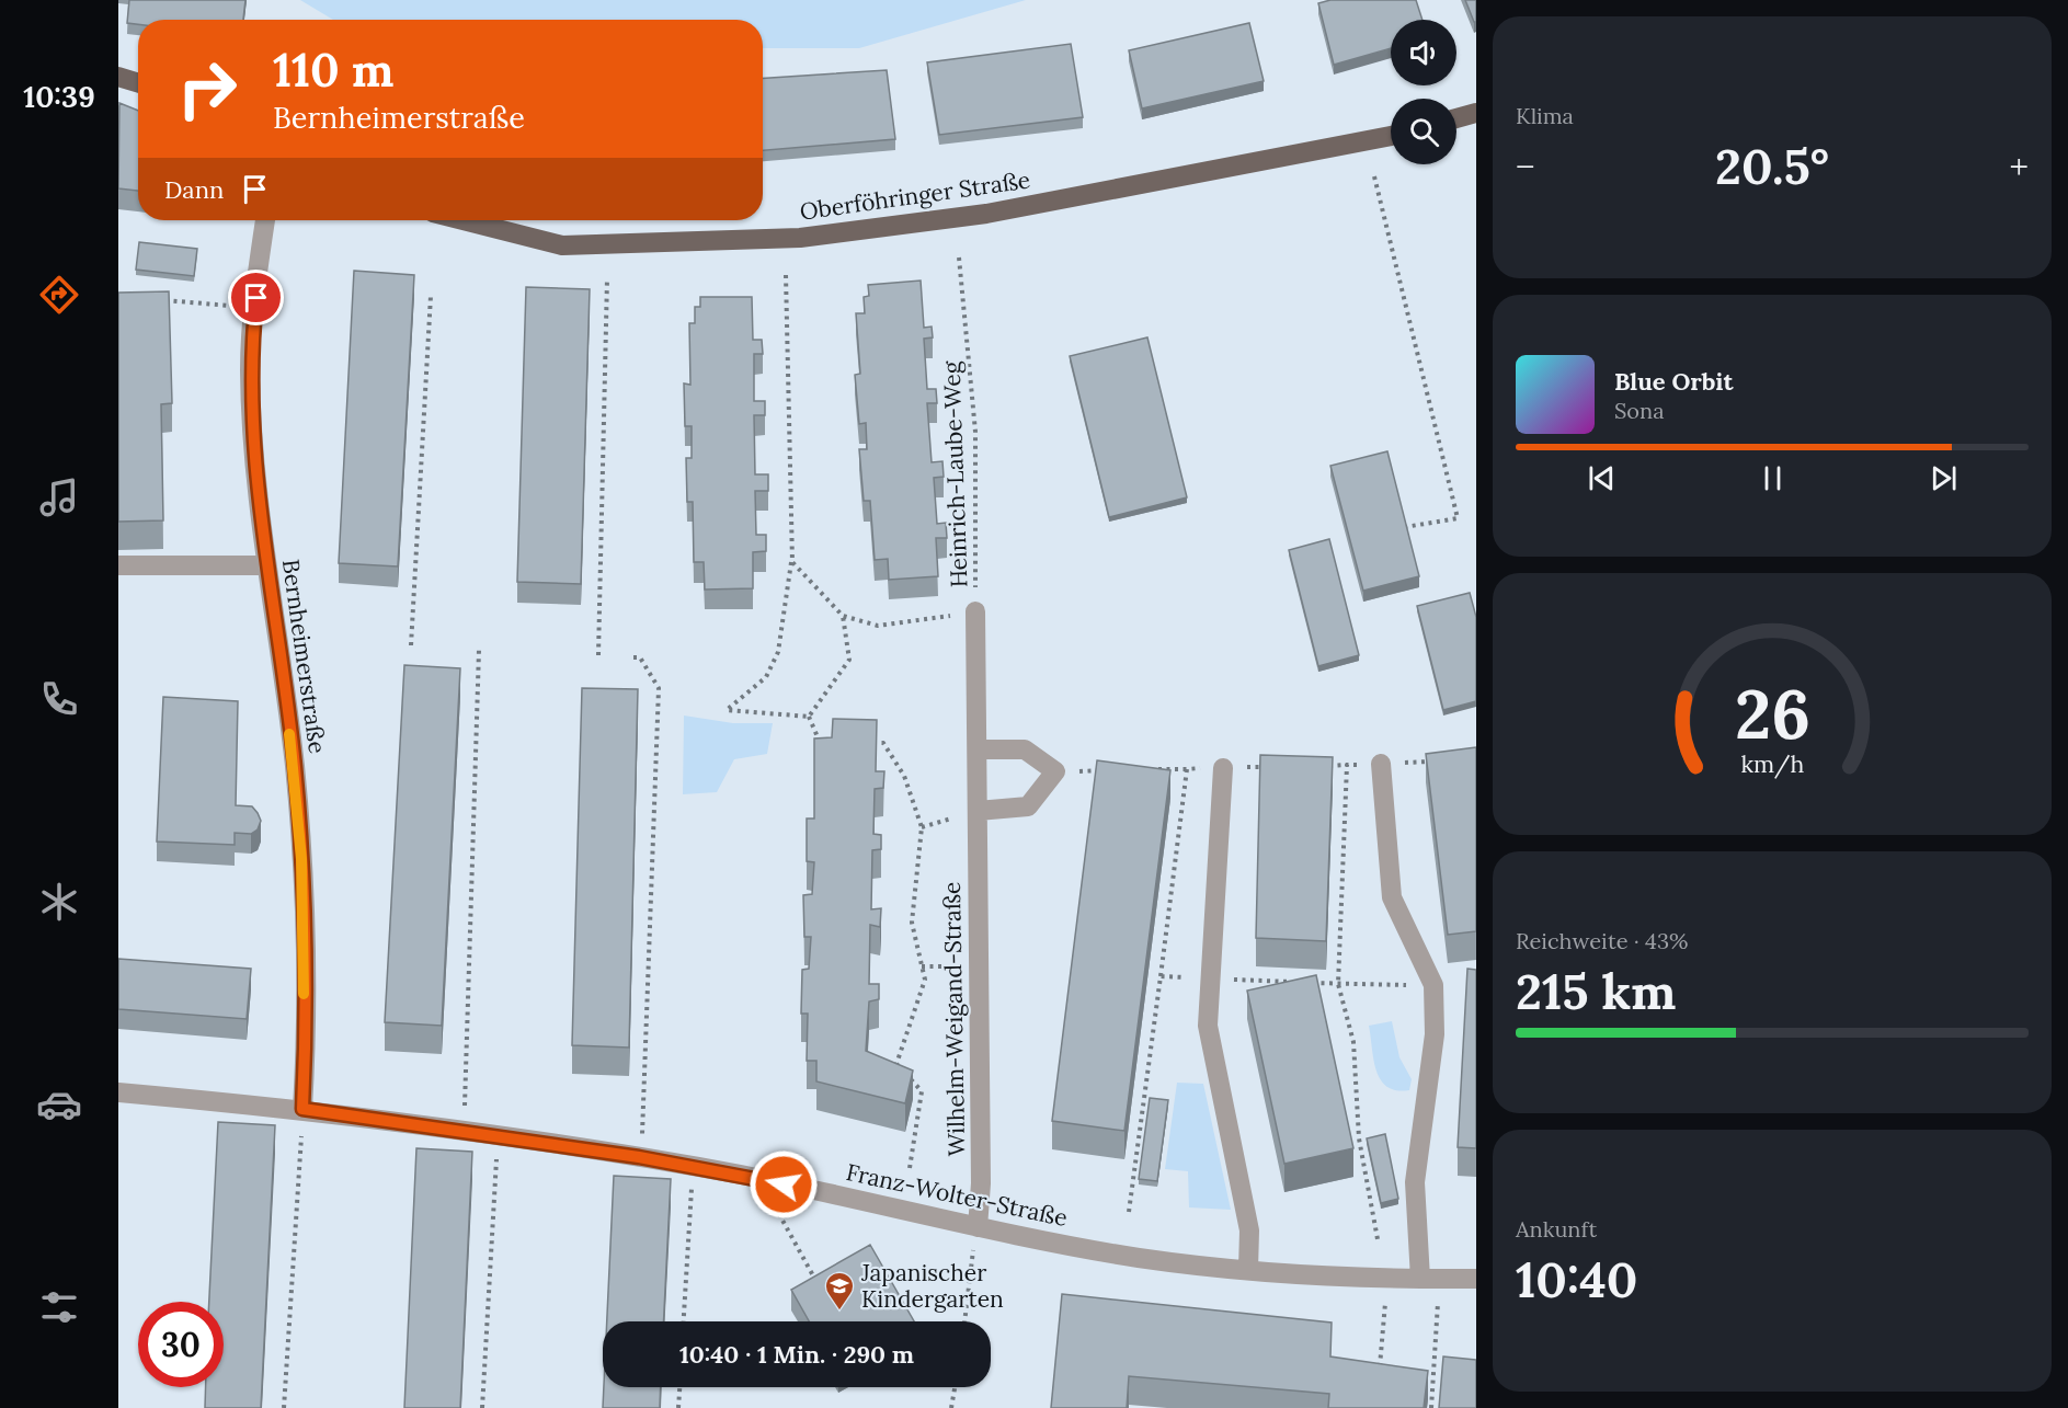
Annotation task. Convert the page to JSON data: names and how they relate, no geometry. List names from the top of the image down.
{
  "streets": {
    "main road": ["Oberföhringer Straße"],
    "street": ["Bernheimerstraße", "Wilhelm-Weigand-Straße", "Franz-Wolter-Straße"],
    "path": ["Heinrich-Laube-Weg"]
  },
  "crossings": [
    ["Heinrich-Laube-Weg", "Wilhelm-Weigand-Straße"],
    ["Bernheimerstraße", "Franz-Wolter-Straße"],
    ["Wilhelm-Weigand-Straße", "Franz-Wolter-Straße"]
  ],
  "places": {
    "school or university": ["Japanischer Kindergarten"]
  },
  "page": {
    "tabs": "10:39",
    "tile": [
      "Klima",
      ["Reichweite · 43%", "215 km"],
      ["Ankunft", "10:40"]
    ],
    "turn": ["110 m", "Bernheimerstraße"],
    "heat": ["−", "20.5°", "+"],
    "then": "Dann",
    "song": ["Blue Orbit", "Sona"],
    "limit": "30",
    "trip": "10:40 · 1 Min. · 290 m",
    "gauge": ["26", "km/h"]
  }
}
